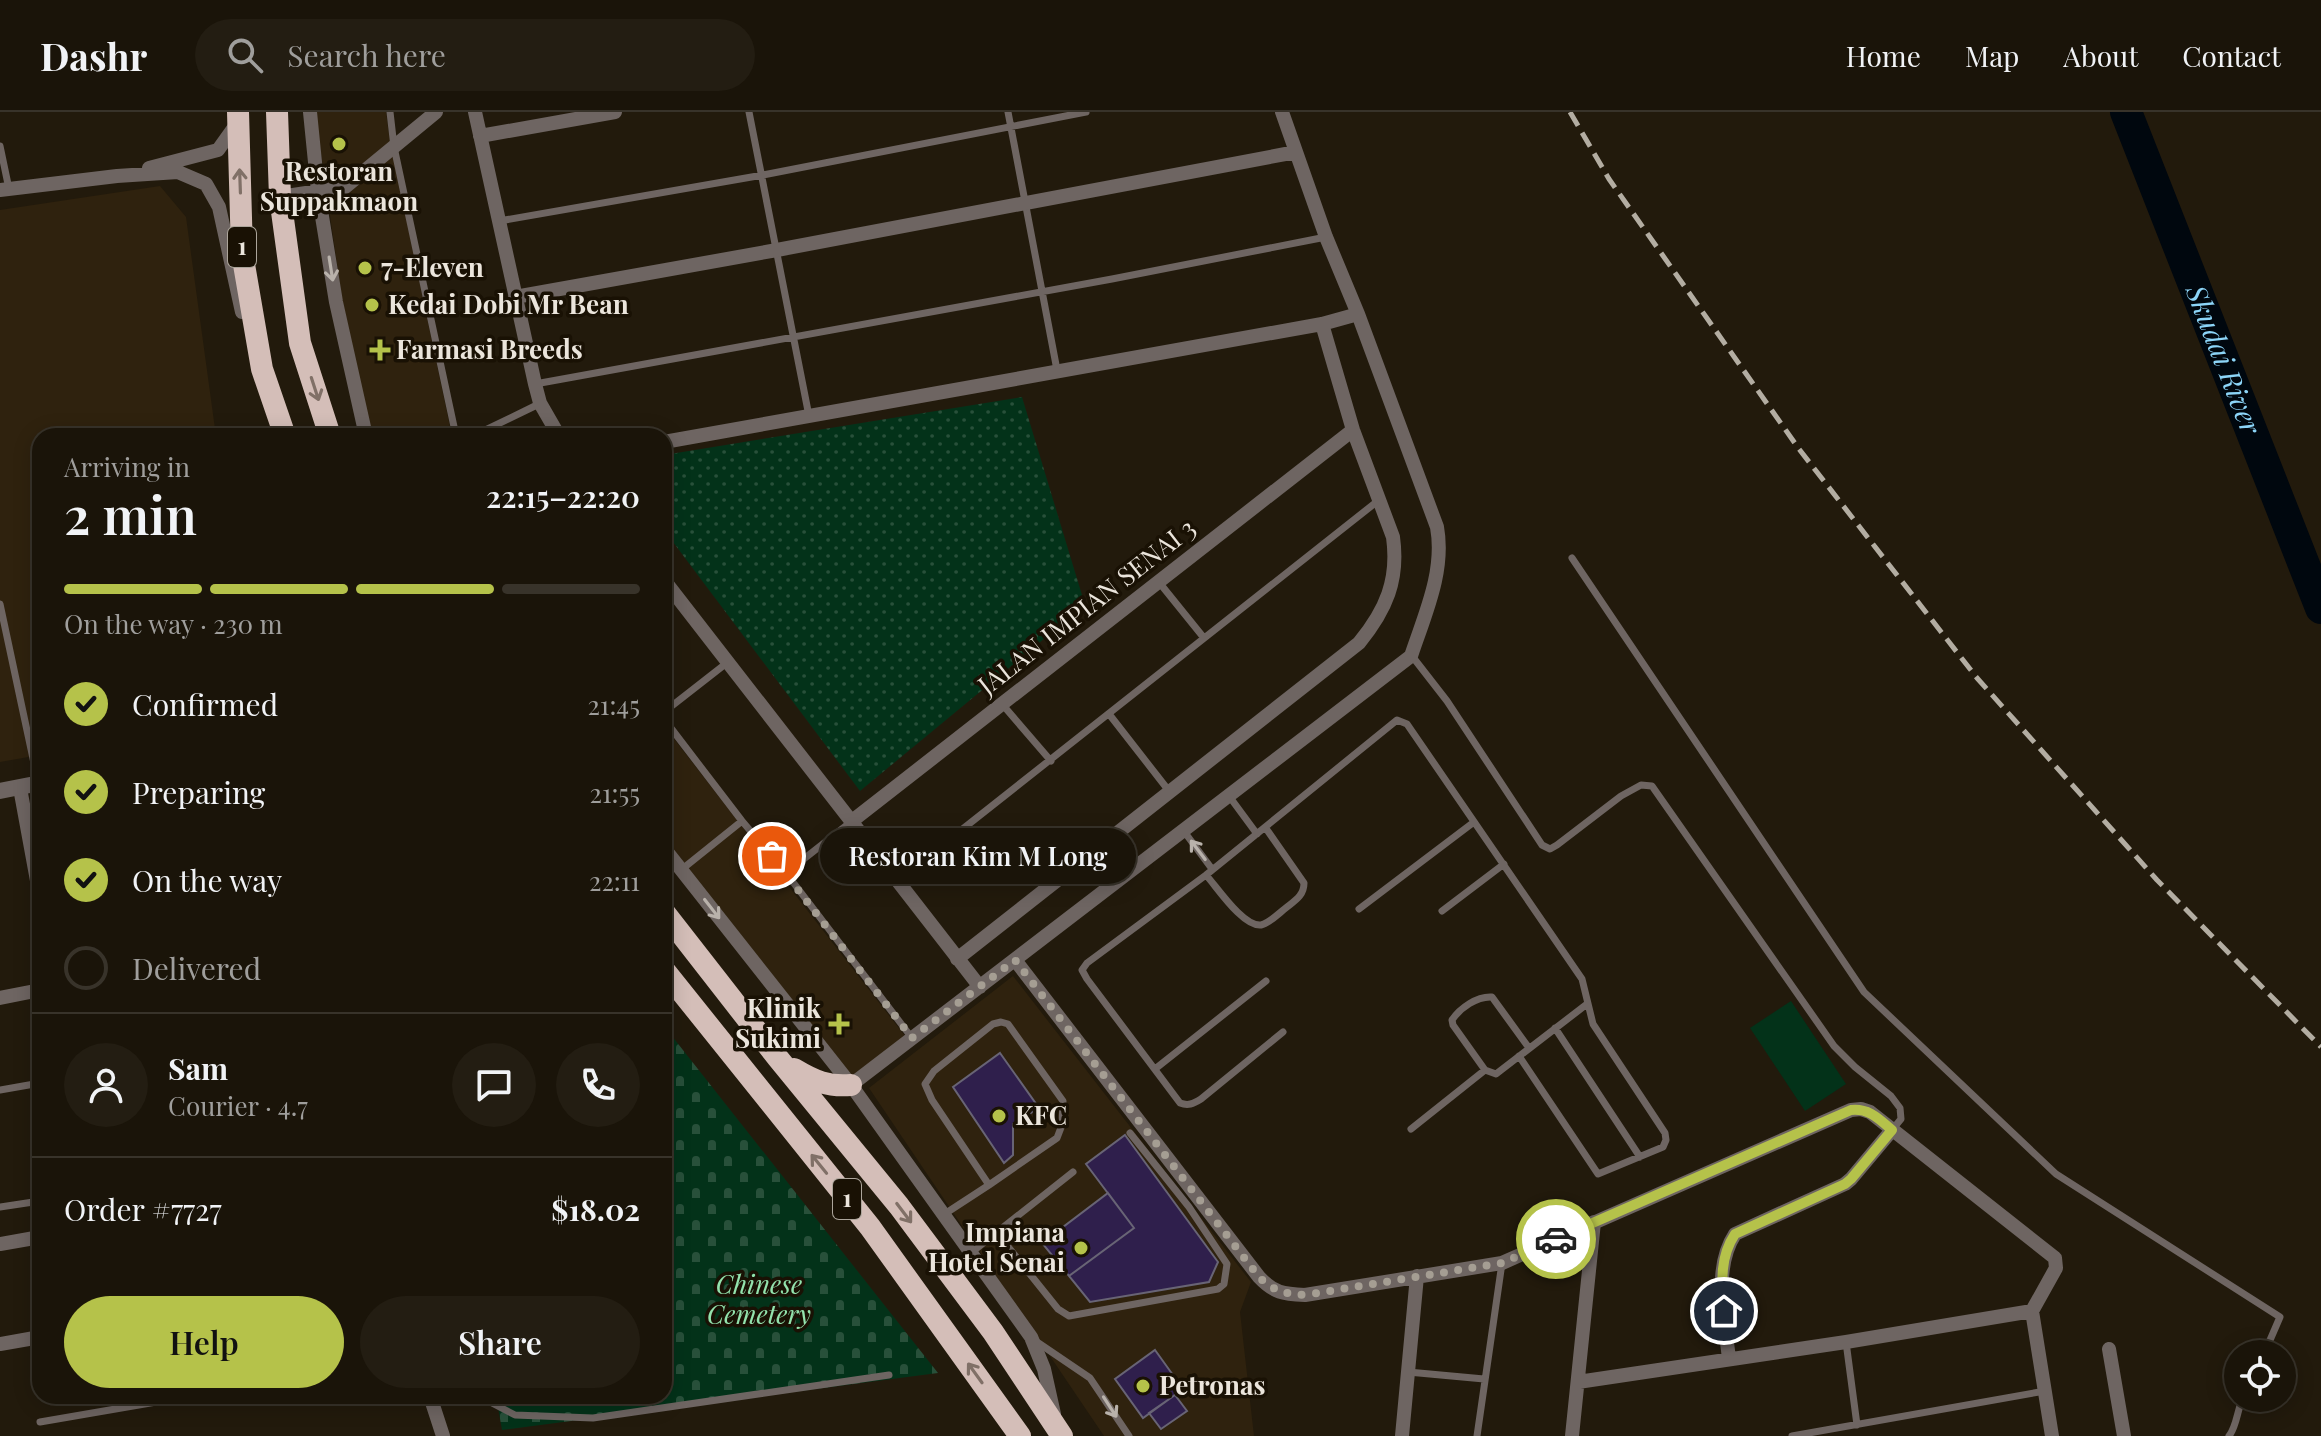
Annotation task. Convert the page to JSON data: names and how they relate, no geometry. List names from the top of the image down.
{
  "streets": {
    "highway": ["1"],
    "street": ["JALAN IMPIAN SENAI 3"]
  },
  "water": ["Skudai River"],
  "parks": ["Chinese Cemetery"],
  "places": {
    "other": [
      "Restoran Suppakmaon",
      "7-Eleven",
      "Kedai Dobi Mr Bean",
      "Restoran Kim M Long",
      "KFC",
      "Impiana Hotel Senai",
      "Petronas"
    ],
    "health": ["Farmasi Breeds", "Klinik Sukimi"]
  },
  "page": {
    "header": "Dashr",
    "search": "Search here",
    "nav": [
      "Home",
      "Map",
      "About",
      "Contact"
    ],
    "heading": ["2 min", "Arriving in", "22:15–22:20"],
    "panel": [
      "Sam",
      "Courier · 4.7",
      "Order #7727",
      "$18.02"
    ],
    "bar": "On the way · 230 m",
    "list": [
      ["Confirmed", "21:45"],
      ["Preparing", "21:55"],
      ["On the way", "22:11"],
      "Delivered"
    ],
    "bubble": "Restoran Kim M Long",
    "buttons": ["Help", "Share"]
  }
}
